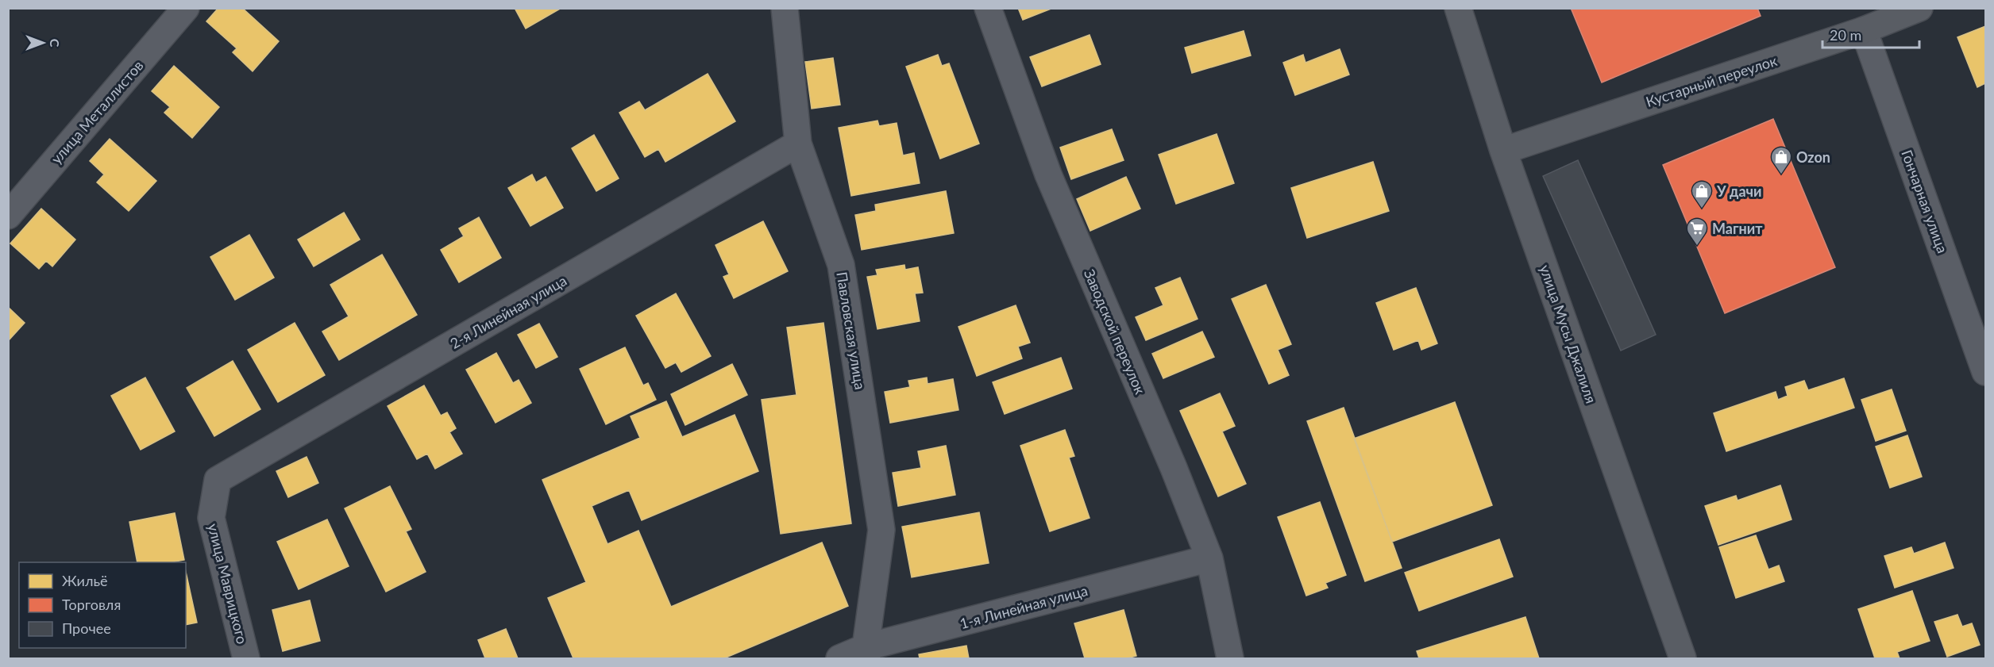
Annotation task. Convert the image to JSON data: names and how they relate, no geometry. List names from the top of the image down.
{
  "streets": {
    "street": [
      "Кустарный переулок",
      "улица Металлистов",
      "Гончарная улица",
      "2-я Линейная улица",
      "Павловская улица",
      "Заводской переулок",
      "улица Мусы Джалиля",
      "улица Маврицкого",
      "1-я Линейная улица"
    ]
  },
  "crossings": [
    ["Кустарный переулок", "Гончарная улица"],
    ["Кустарный переулок", "улица Мусы Джалиля"],
    ["2-я Линейная улица", "Павловская улица"],
    ["2-я Линейная улица", "улица Маврицкого"],
    ["Павловская улица", "1-я Линейная улица"],
    ["Заводской переулок", "1-я Линейная улица"]
  ],
  "places": {
    "shop": ["Ozon", "У дачи"],
    "supermarket": ["Магнит"]
  },
  "legend": ["Жильё", "Торговля", "Прочее"],
  "scale_bar": "20 m",
  "north": "right"
}
